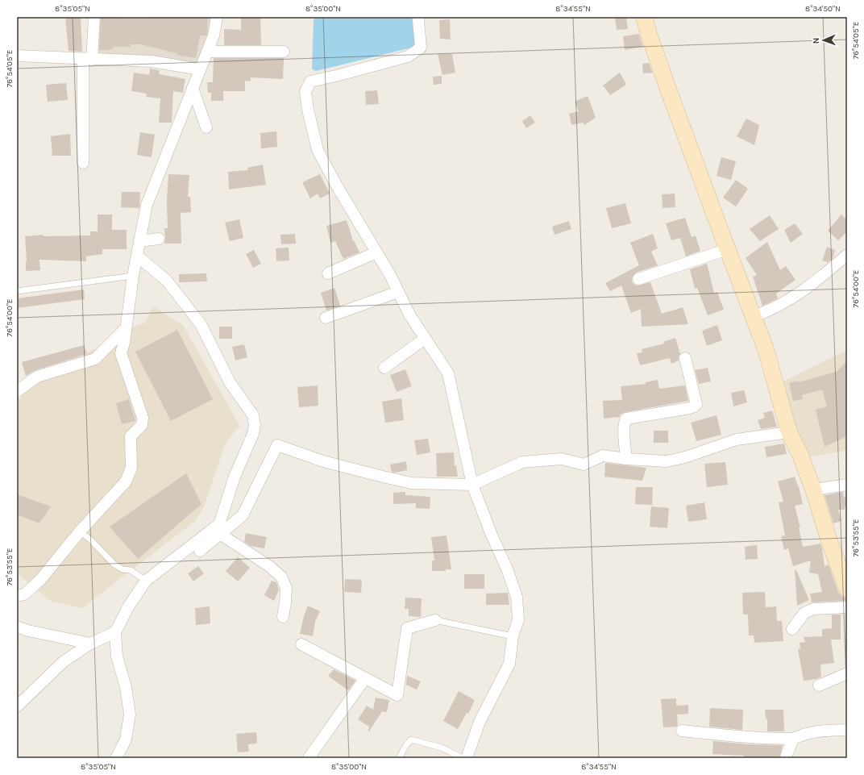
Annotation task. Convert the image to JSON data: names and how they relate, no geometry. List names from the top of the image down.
{
  "north": "left",
  "coordinates": [
    "8°35'05\"N",
    "8°35'00\"N",
    "8°34'55\"N",
    "8°34'50\"N",
    "76°54'05\"E",
    "76°54'00\"E",
    "76°53'55\"E"
  ]
}
